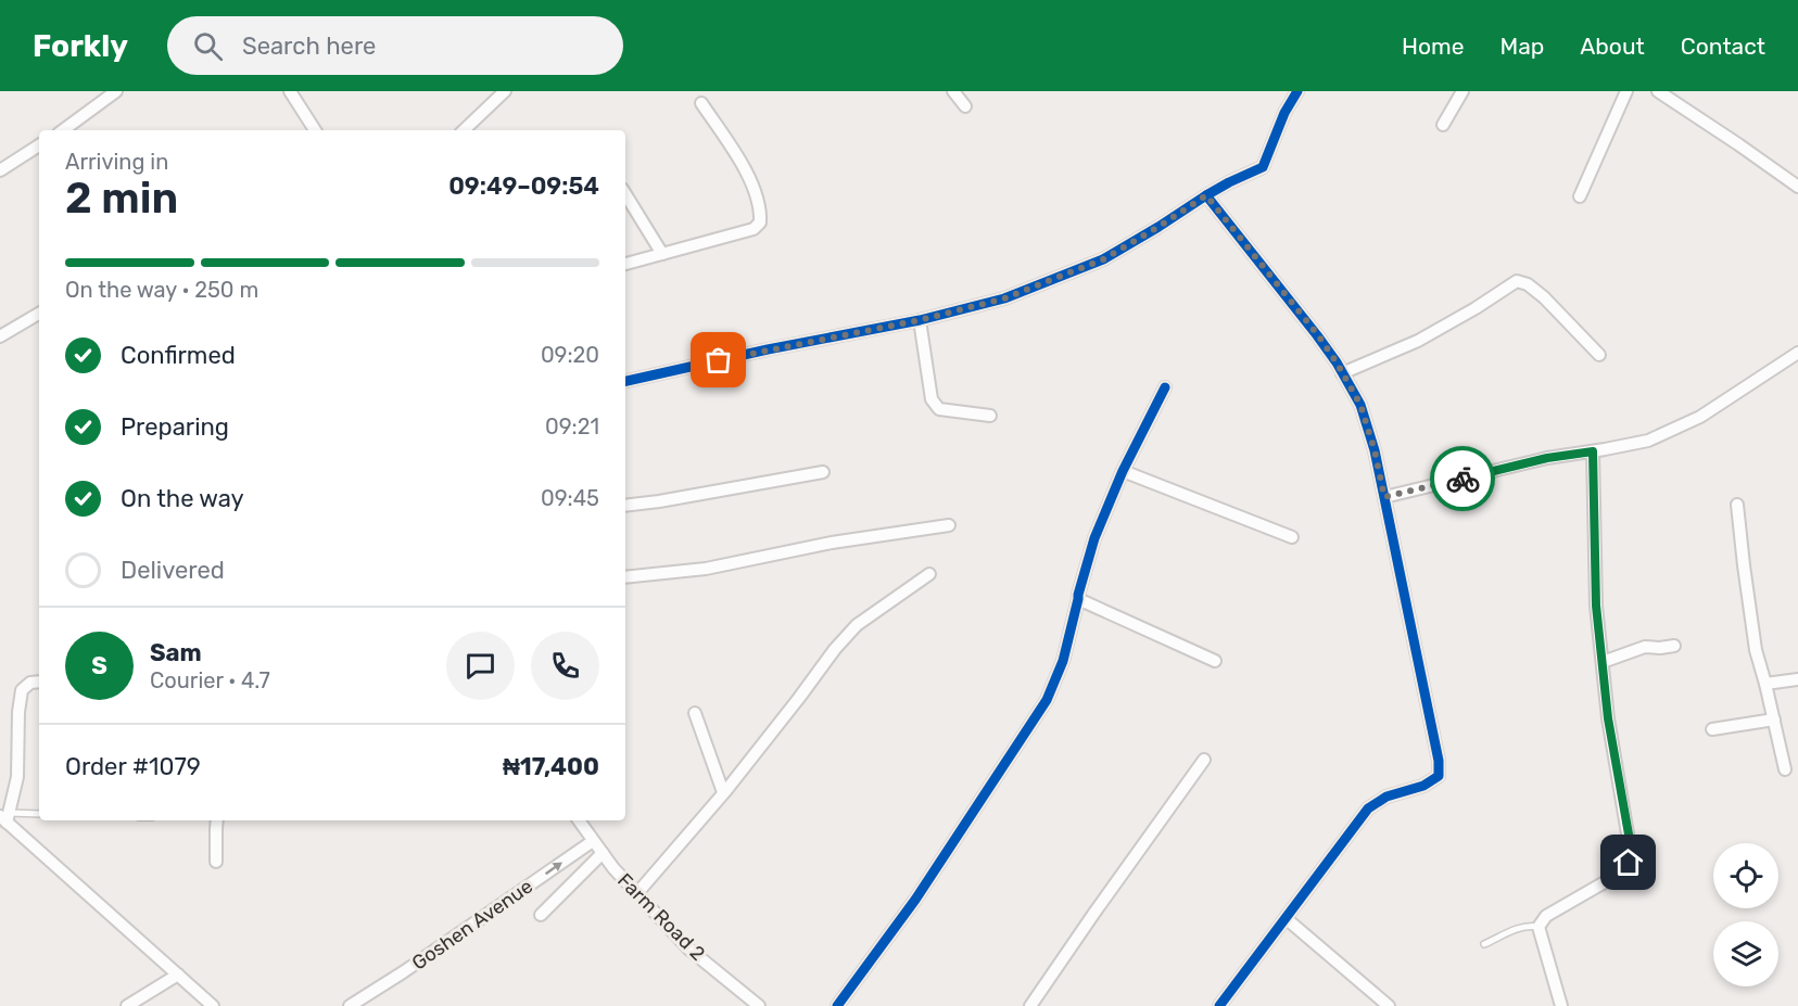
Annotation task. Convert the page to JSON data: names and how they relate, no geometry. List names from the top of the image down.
{
  "streets": {
    "street": ["Farm Road 2", "Goshen Avenue"]
  },
  "crossings": [
    ["Farm Road 2", "Goshen Avenue"]
  ],
  "one_way": ["Goshen Avenue"],
  "page": {
    "header": "Forkly",
    "search": "Search here",
    "nav": [
      "Home",
      "Map",
      "About",
      "Contact"
    ],
    "heading": ["2 min", "Arriving in", "09:49–09:54"],
    "panel": [
      "Sam",
      "Courier · 4.7",
      "Order #1079",
      "₦17,400"
    ],
    "bar": "On the way · 250 m",
    "list": [
      ["Confirmed", "09:20"],
      ["Preparing", "09:21"],
      ["On the way", "09:45"],
      "Delivered"
    ],
    "round": "S"
  }
}
